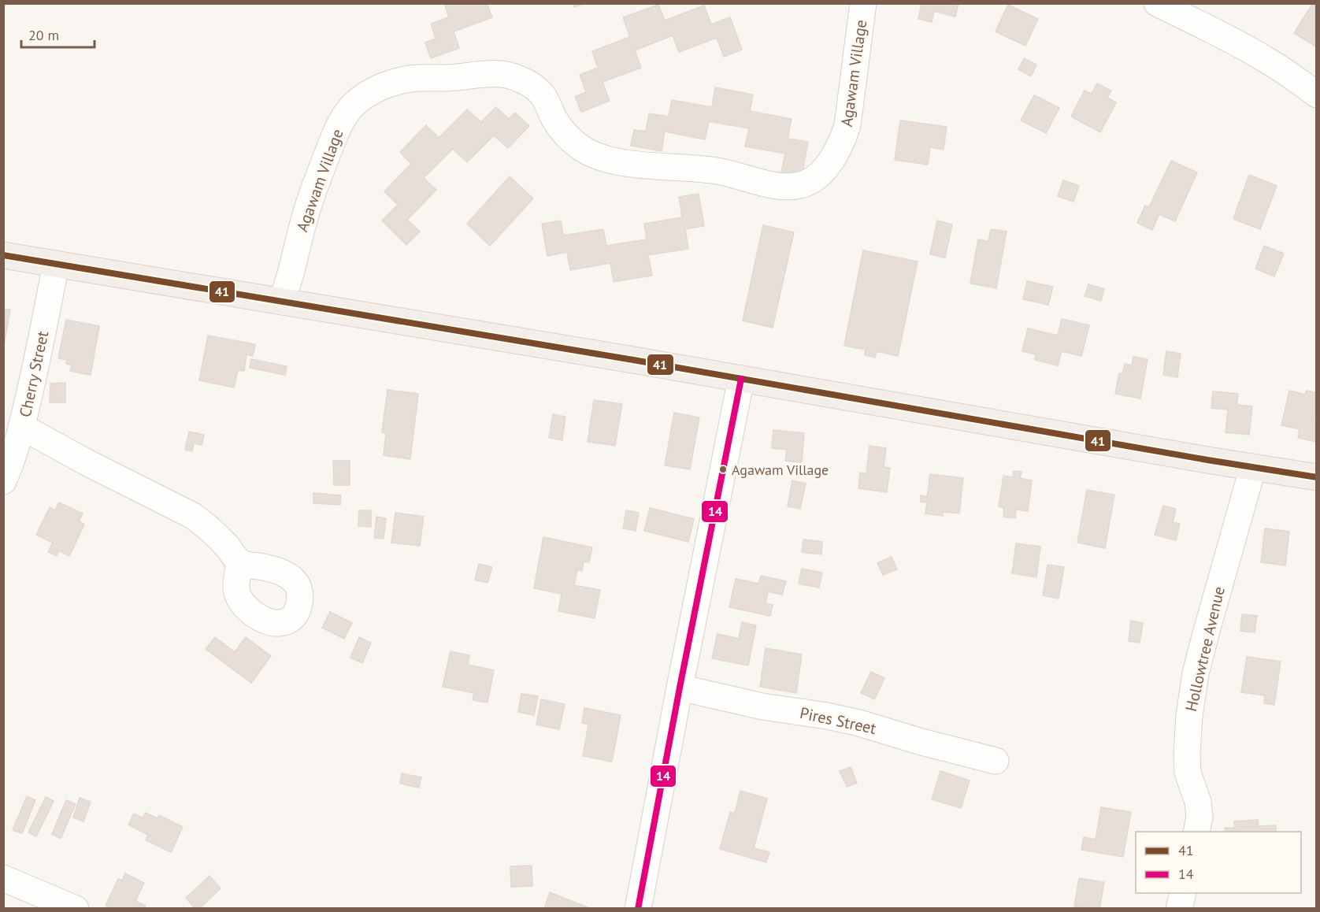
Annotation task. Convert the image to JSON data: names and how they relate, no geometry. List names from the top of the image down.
{
  "streets": {
    "street": [
      "Agawam Village",
      "Cherry Street",
      "Hollowtree Avenue",
      "Pires Street"
    ]
  },
  "places": ["Agawam Village"],
  "lines": ["transit line 41", "transit line 14"],
  "legend": ["41", "14"],
  "scale_bar": "20 m"
}
